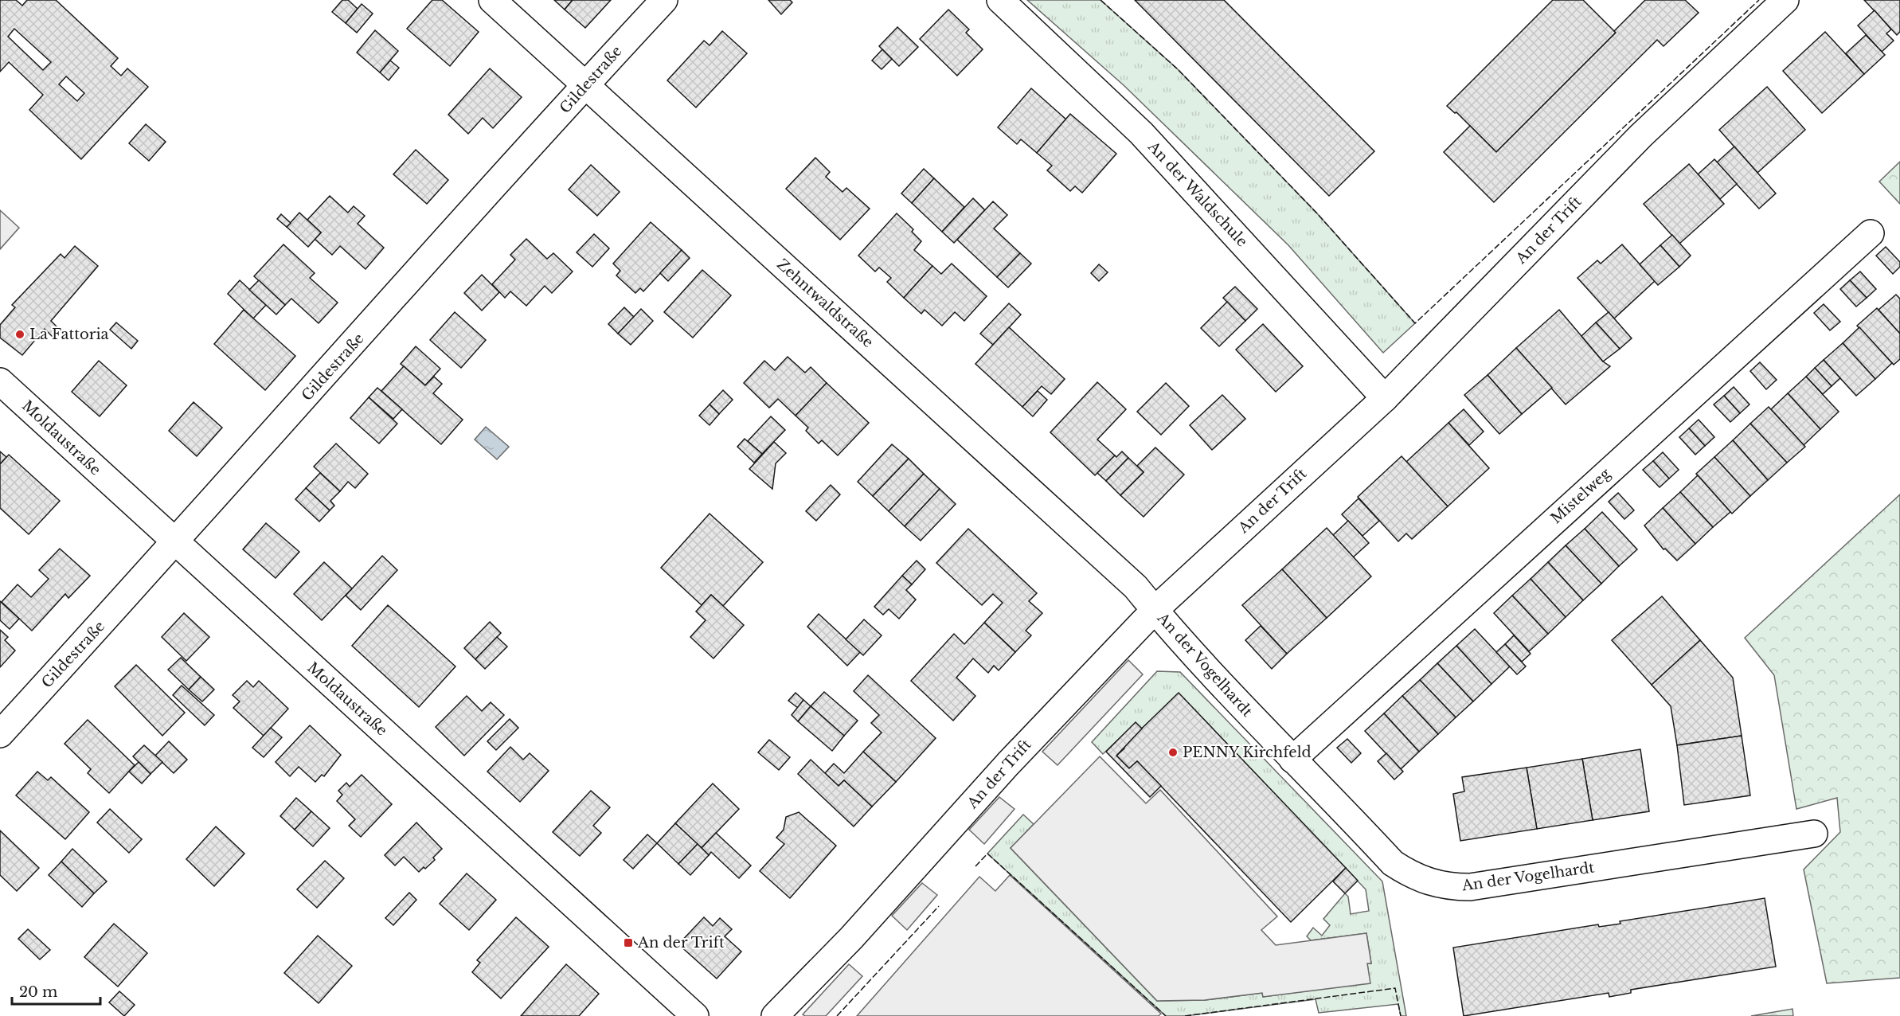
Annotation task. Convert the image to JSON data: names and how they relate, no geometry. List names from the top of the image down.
{
  "streets": {
    "street": [
      "Gildestraße",
      "An der Waldschule",
      "An der Trift",
      "Zehntwaldstraße",
      "Moldaustraße",
      "Mistelweg",
      "An der Vogelhardt"
    ]
  },
  "crossings": [
    ["Gildestraße", "Zehntwaldstraße"],
    ["Gildestraße", "Moldaustraße"],
    ["An der Waldschule", "An der Trift"],
    ["An der Trift", "Zehntwaldstraße"],
    ["An der Trift", "An der Vogelhardt"],
    ["Zehntwaldstraße", "An der Vogelhardt"],
    ["Mistelweg", "An der Vogelhardt"]
  ],
  "places": {
    "other": ["La Fattoria", "PENNY Kirchfeld"],
    "transit": ["An der Trift"]
  },
  "scale_bar": "20 m"
}
